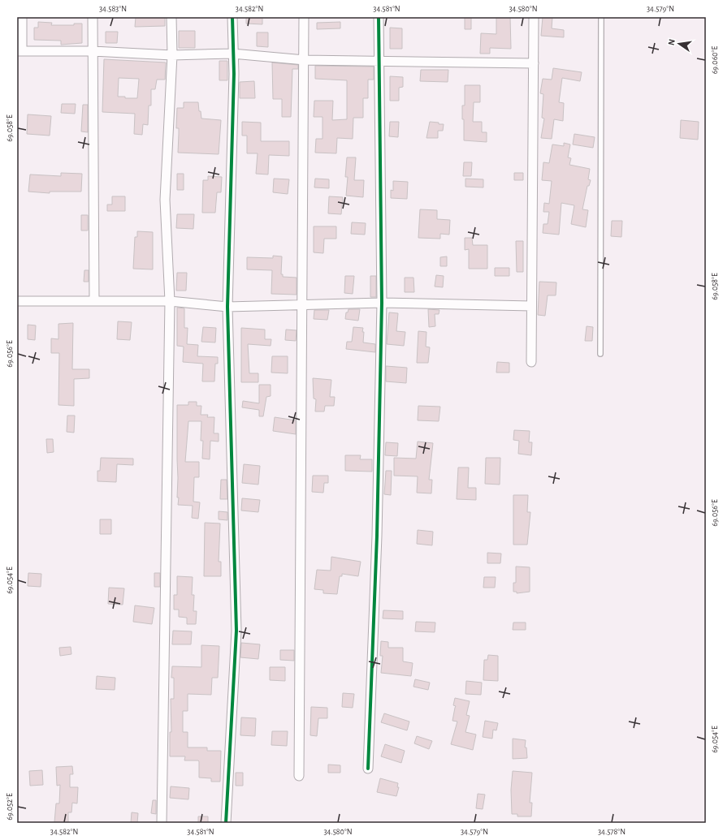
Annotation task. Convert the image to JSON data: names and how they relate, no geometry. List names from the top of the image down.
{
  "north": "left",
  "coordinates": [
    "34.583°N",
    "34.582°N",
    "34.581°N",
    "34.580°N",
    "34.579°N",
    "69.060°E",
    "69.058°E",
    "69.056°E",
    "69.054°E",
    "69.052°E",
    "34.578°N"
  ]
}
